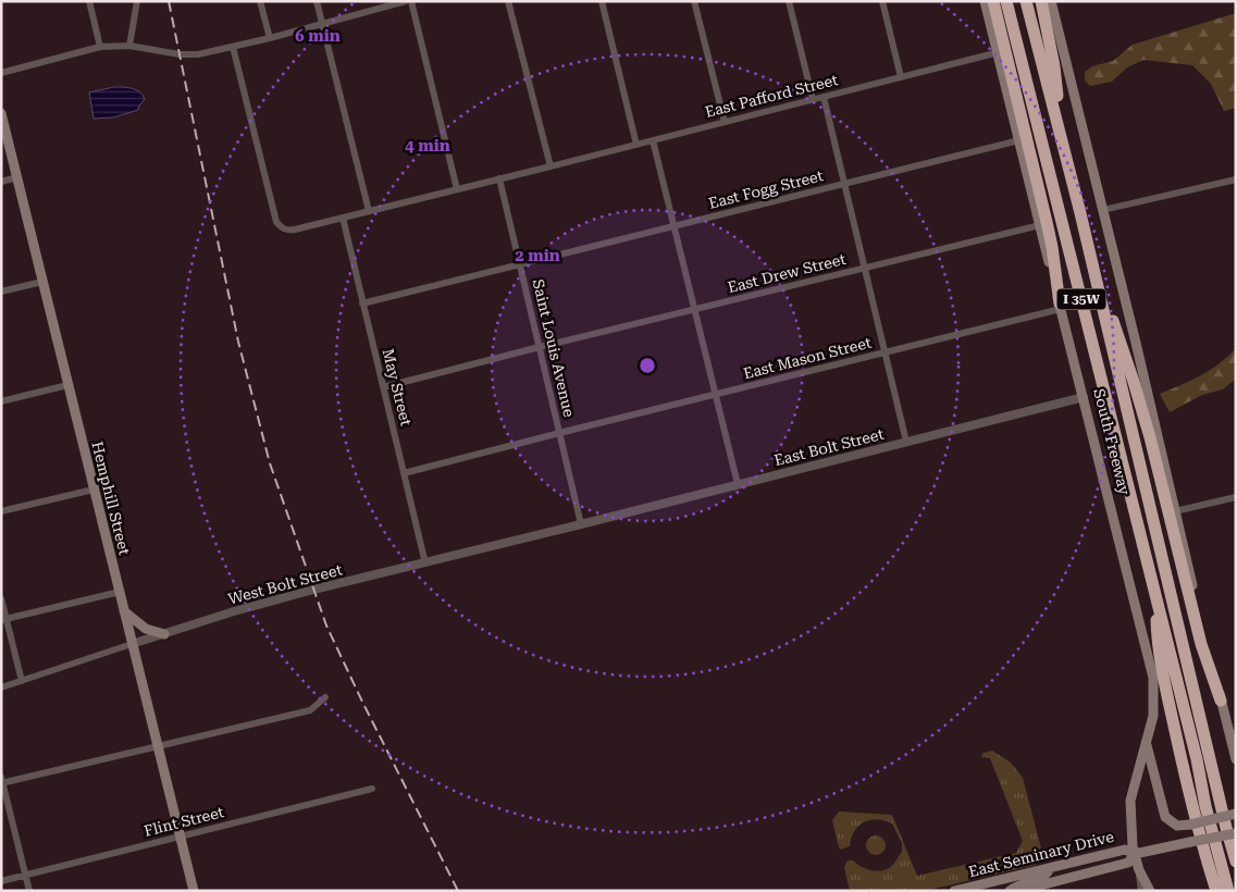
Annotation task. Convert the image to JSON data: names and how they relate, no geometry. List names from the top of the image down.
{
  "streets": {
    "highway": ["I 35W", "South Freeway"],
    "main road": ["Hemphill Street", "East Seminary Drive"],
    "street": [
      "East Pafford Street",
      "East Fogg Street",
      "East Drew Street",
      "Saint Louis Avenue",
      "East Mason Street",
      "May Street",
      "East Bolt Street",
      "West Bolt Street",
      "Flint Street"
    ]
  },
  "crossings": [
    ["East Pafford Street", "Saint Louis Avenue"],
    ["East Pafford Street", "May Street"],
    ["East Pafford Street", "South Freeway"],
    ["East Fogg Street", "Saint Louis Avenue"],
    ["East Fogg Street", "May Street"],
    ["East Fogg Street", "South Freeway"],
    ["East Drew Street", "Saint Louis Avenue"],
    ["East Drew Street", "May Street"],
    ["East Drew Street", "South Freeway"],
    ["Saint Louis Avenue", "East Mason Street"],
    ["Saint Louis Avenue", "East Bolt Street"],
    ["Saint Louis Avenue", "West Bolt Street"],
    ["East Mason Street", "May Street"],
    ["East Mason Street", "South Freeway"],
    ["May Street", "West Bolt Street"],
    ["South Freeway", "East Bolt Street"],
    ["South Freeway", "East Seminary Drive"],
    ["East Bolt Street", "West Bolt Street"],
    ["Hemphill Street", "West Bolt Street"],
    ["Hemphill Street", "Flint Street"]
  ],
  "rings": ["6 min", "4 min", "2 min"]
}
